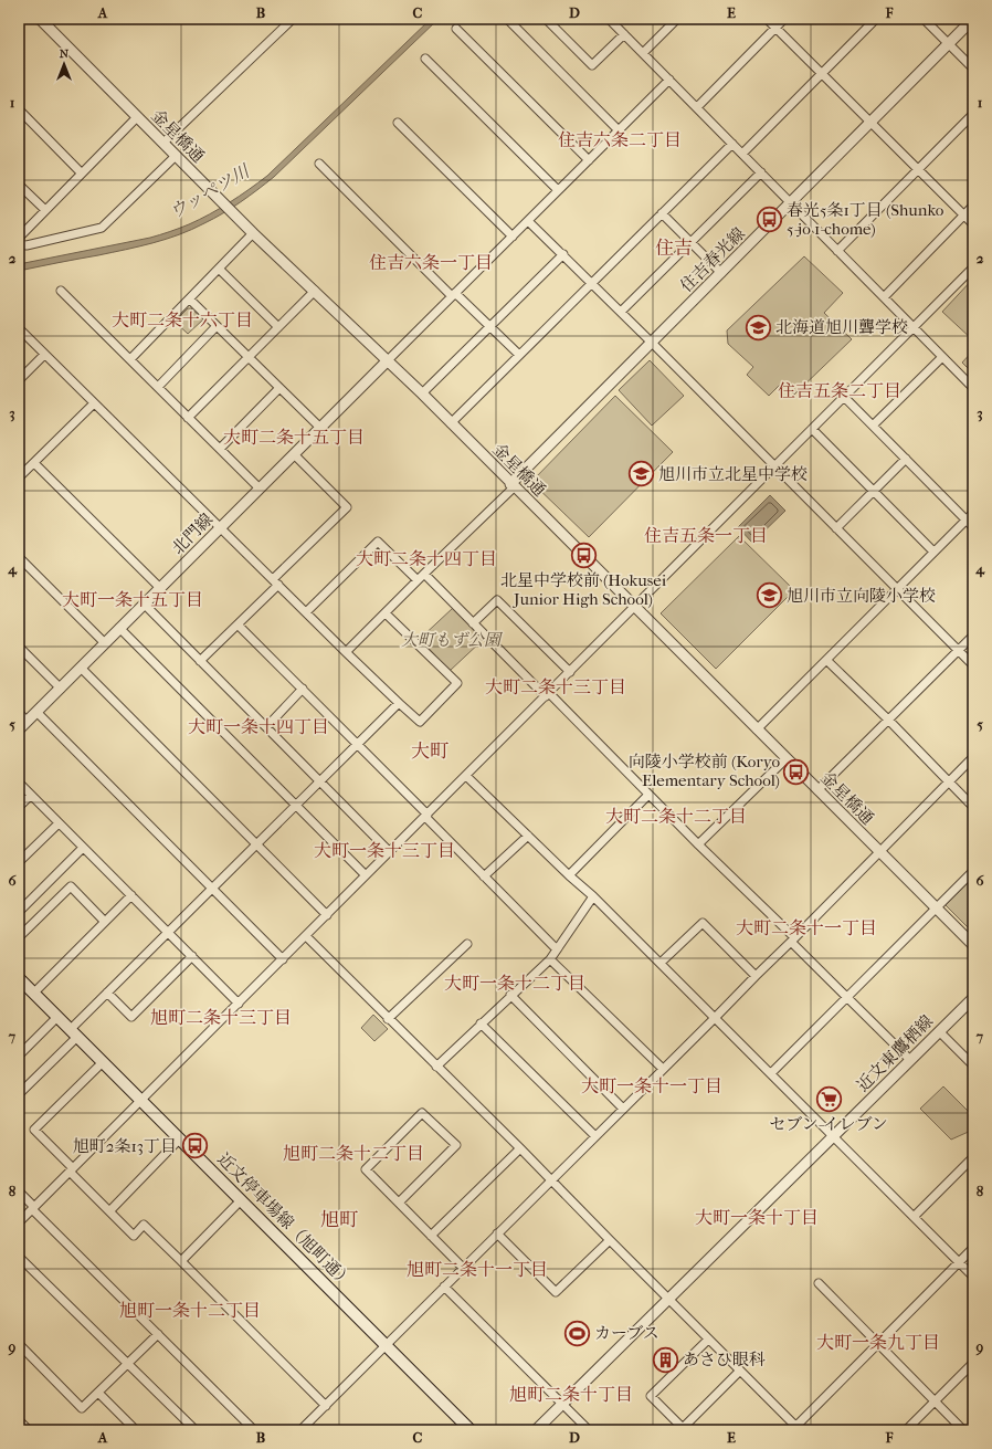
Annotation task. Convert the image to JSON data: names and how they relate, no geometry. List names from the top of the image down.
{
  "streets": {
    "main road": ["近文停車場線（旭町通）"],
    "street": [
      "金星橋通",
      "住吉春光線",
      "北門線",
      "近文東鷹栖線"
    ]
  },
  "crossings": [
    ["金星橋通", "住吉春光線"],
    ["金星橋通", "北門線"]
  ],
  "districts": [
    "住吉六条二丁目",
    "住吉",
    "住吉六条一丁目",
    "大町二条十六丁目",
    "住吉五条二丁目",
    "大町二条十五丁目",
    "住吉五条一丁目",
    "大町二条十四丁目",
    "大町一条十五丁目",
    "大町二条十三丁目",
    "大町一条十四丁目",
    "大町",
    "大町二条十二丁目",
    "大町一条十三丁目",
    "大町二条十一丁目",
    "大町一条十二丁目",
    "旭町二条十三丁目",
    "大町一条十一丁目",
    "旭町二条十二丁目",
    "大町一条十丁目",
    "旭町",
    "旭町二条十一丁目",
    "旭町一条十二丁目",
    "大町一条九丁目",
    "旭町二条十丁目"
  ],
  "water": ["ウッペツ川"],
  "parks": ["大町もず公園"],
  "places": {
    "bus stop": [
      "春光5条1丁目 (Shunko 5-jo 1-chome)",
      "北星中学校前 (Hokusei Junior High School)",
      "向陵小学校前 (Koryo Elementary School)",
      "旭町2条13丁目"
    ],
    "school or university": ["北海道旭川聾学校", "旭川市立北星中学校", "旭川市立向陵小学校"],
    "supermarket": ["セブン-イレブン"],
    "sports": ["カーブス"],
    "building": ["あさひ眼科"]
  },
  "north": "top",
  "grid": {
    "columns": [
      "A",
      "B",
      "C",
      "D",
      "E",
      "F"
    ],
    "rows": [
      "1",
      "2",
      "3",
      "4",
      "5",
      "6",
      "7",
      "8",
      "9"
    ]
  }
}
